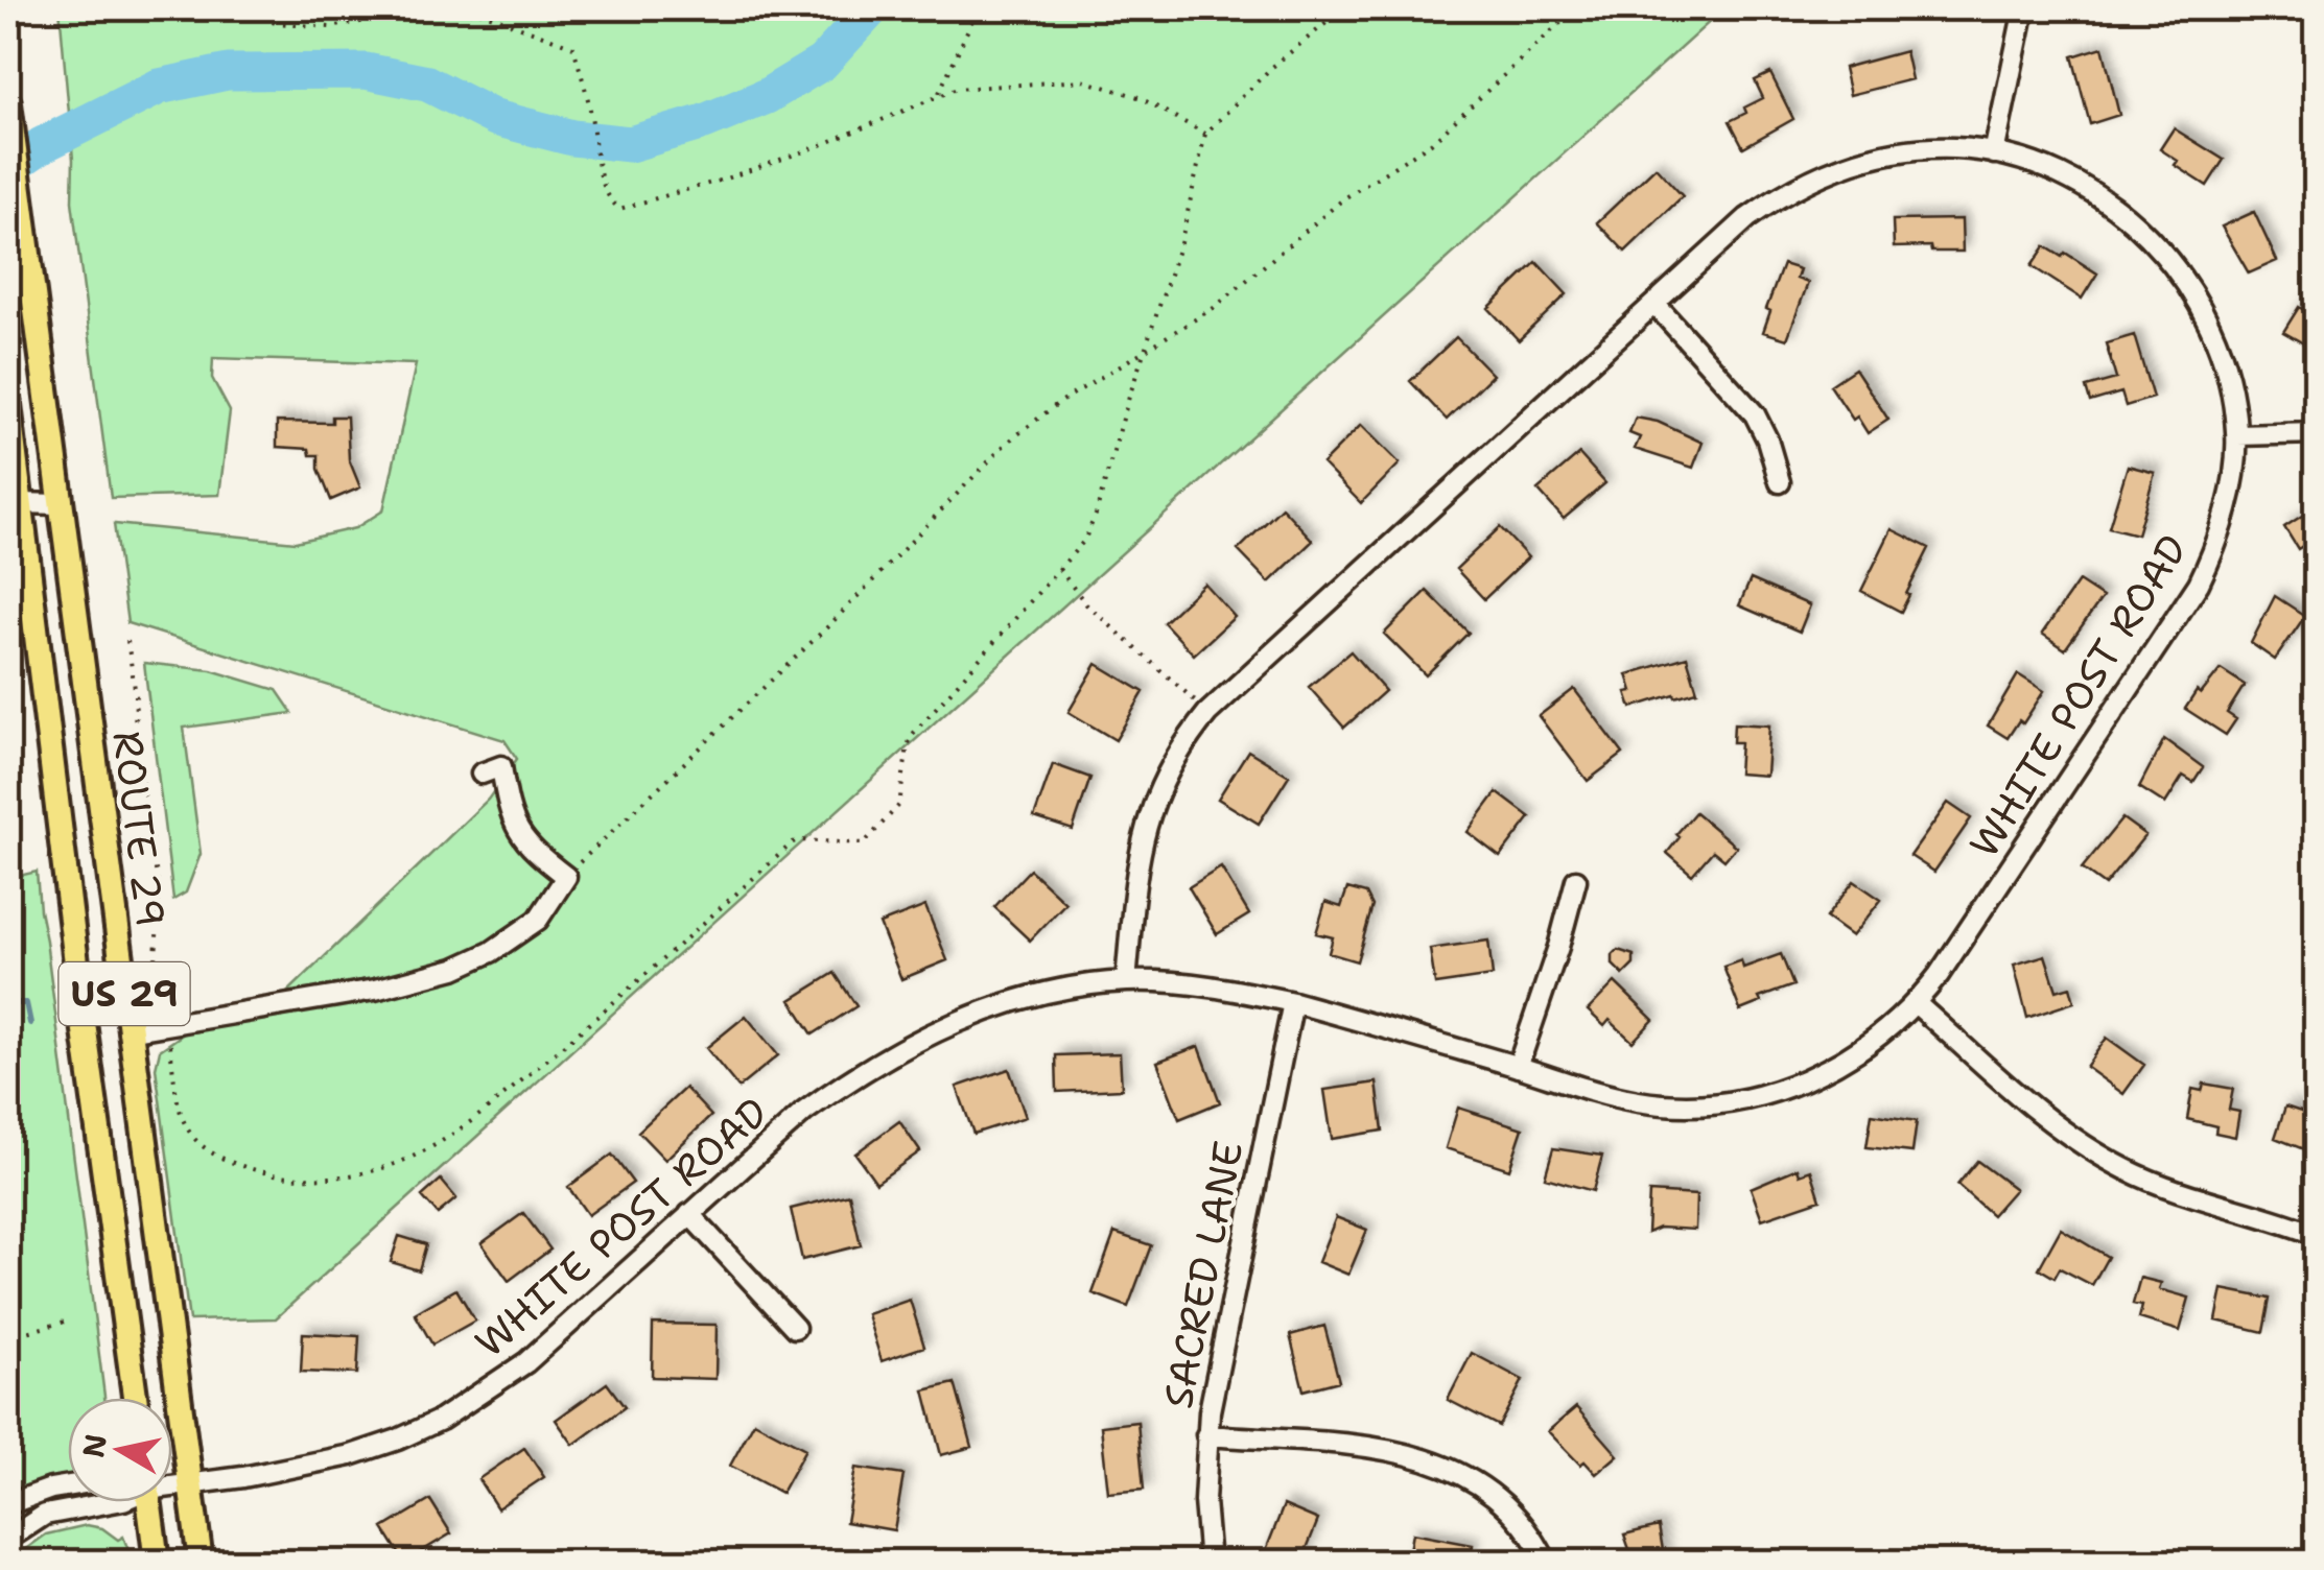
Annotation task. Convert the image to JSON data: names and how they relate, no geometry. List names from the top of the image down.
{
  "streets": {
    "main road": ["ROUTE 29", "US 29"],
    "street": ["WHITE POST ROAD", "SACRED LANE"]
  },
  "crossings": [
    ["WHITE POST ROAD", "ROUTE 29"],
    ["WHITE POST ROAD", "SACRED LANE"]
  ],
  "north": "left"
}
